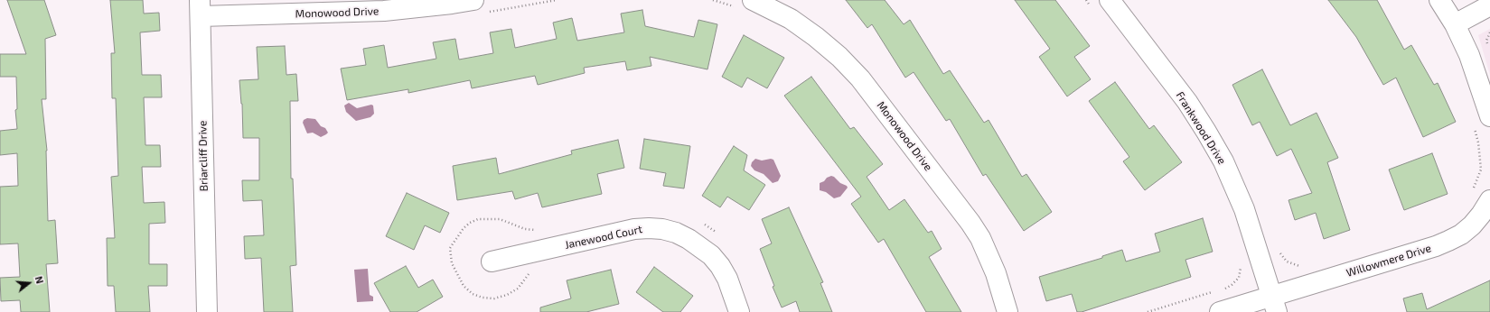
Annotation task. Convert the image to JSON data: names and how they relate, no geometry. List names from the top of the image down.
{
  "streets": {
    "street": [
      "Monowood Drive",
      "Frankwood Drive",
      "Briarcliff Drive",
      "Janewood Court",
      "Willowmere Drive"
    ]
  },
  "crossings": [
    ["Monowood Drive", "Briarcliff Drive"],
    ["Frankwood Drive", "Willowmere Drive"]
  ],
  "north": "right"
}
